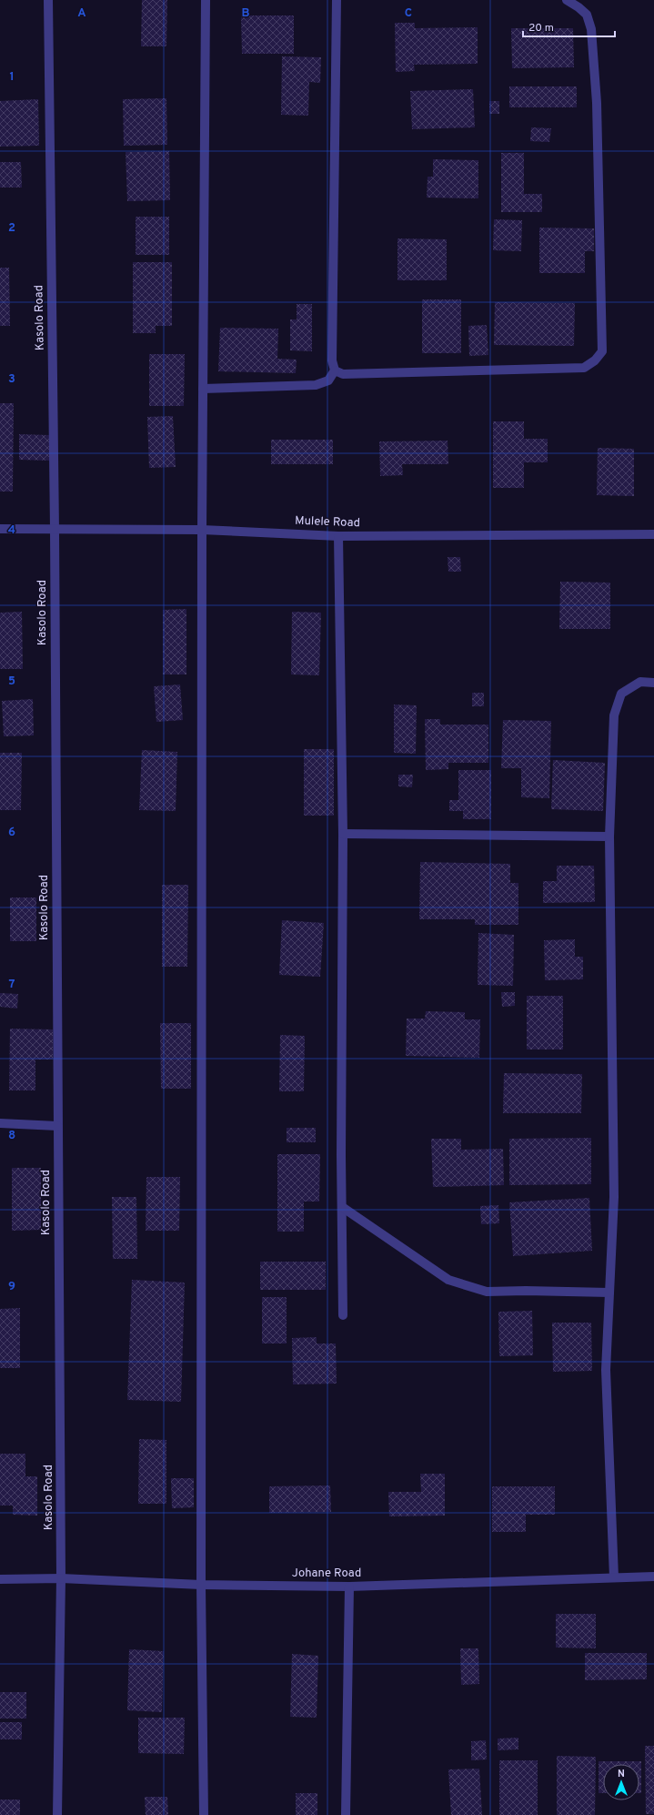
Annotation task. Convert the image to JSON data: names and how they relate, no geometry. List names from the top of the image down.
{
  "streets": {
    "street": ["Kasolo Road", "Mulele Road", "Johane Road"]
  },
  "crossings": [
    ["Kasolo Road", "Mulele Road"],
    ["Kasolo Road", "Johane Road"]
  ],
  "scale_bar": "20 m",
  "north": "top",
  "grid": {
    "columns": ["A", "B", "C"],
    "rows": [
      "1",
      "2",
      "3",
      "4",
      "5",
      "6",
      "7",
      "8",
      "9"
    ]
  }
}
